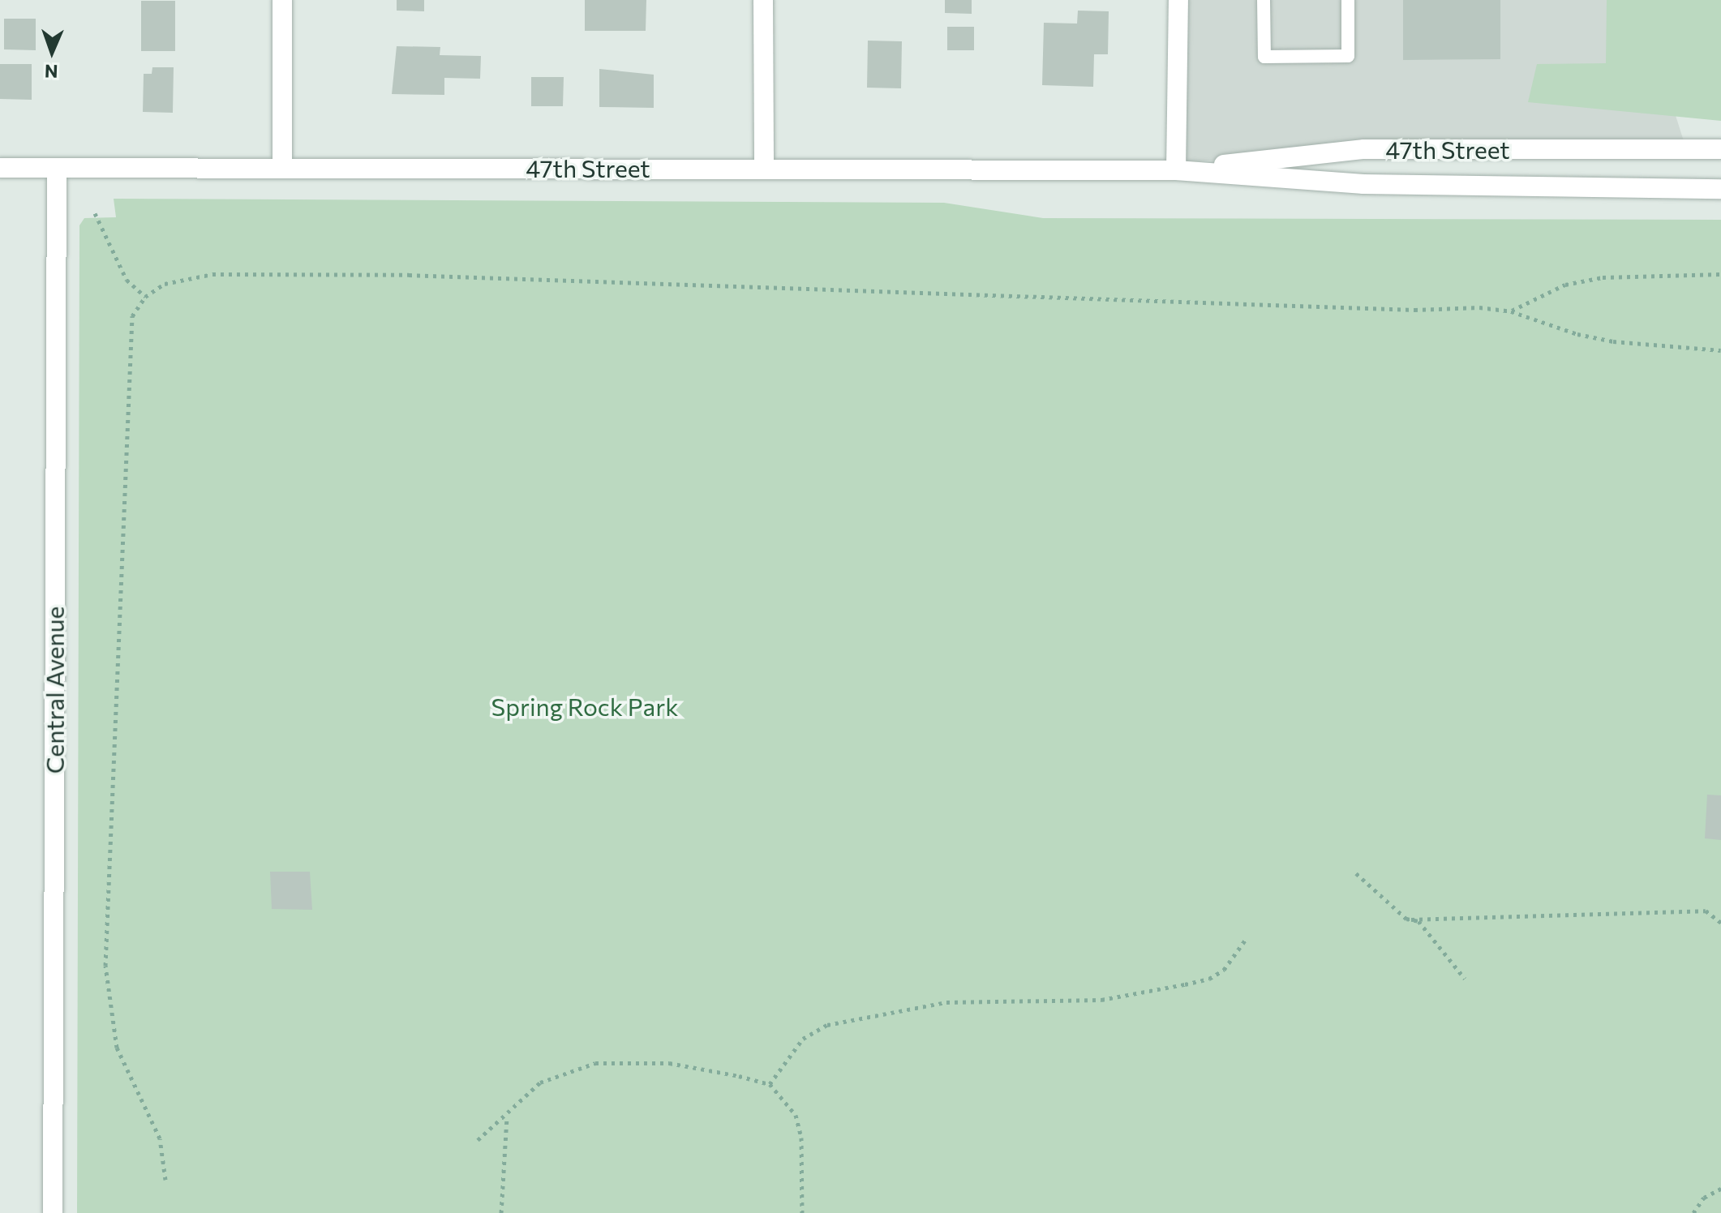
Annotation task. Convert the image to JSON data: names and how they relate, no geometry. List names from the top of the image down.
{
  "streets": {
    "main road": ["47th Street", "Central Avenue"]
  },
  "crossings": [
    ["47th Street", "Central Avenue"]
  ],
  "parks": ["Spring Rock Park"],
  "north": "bottom"
}
